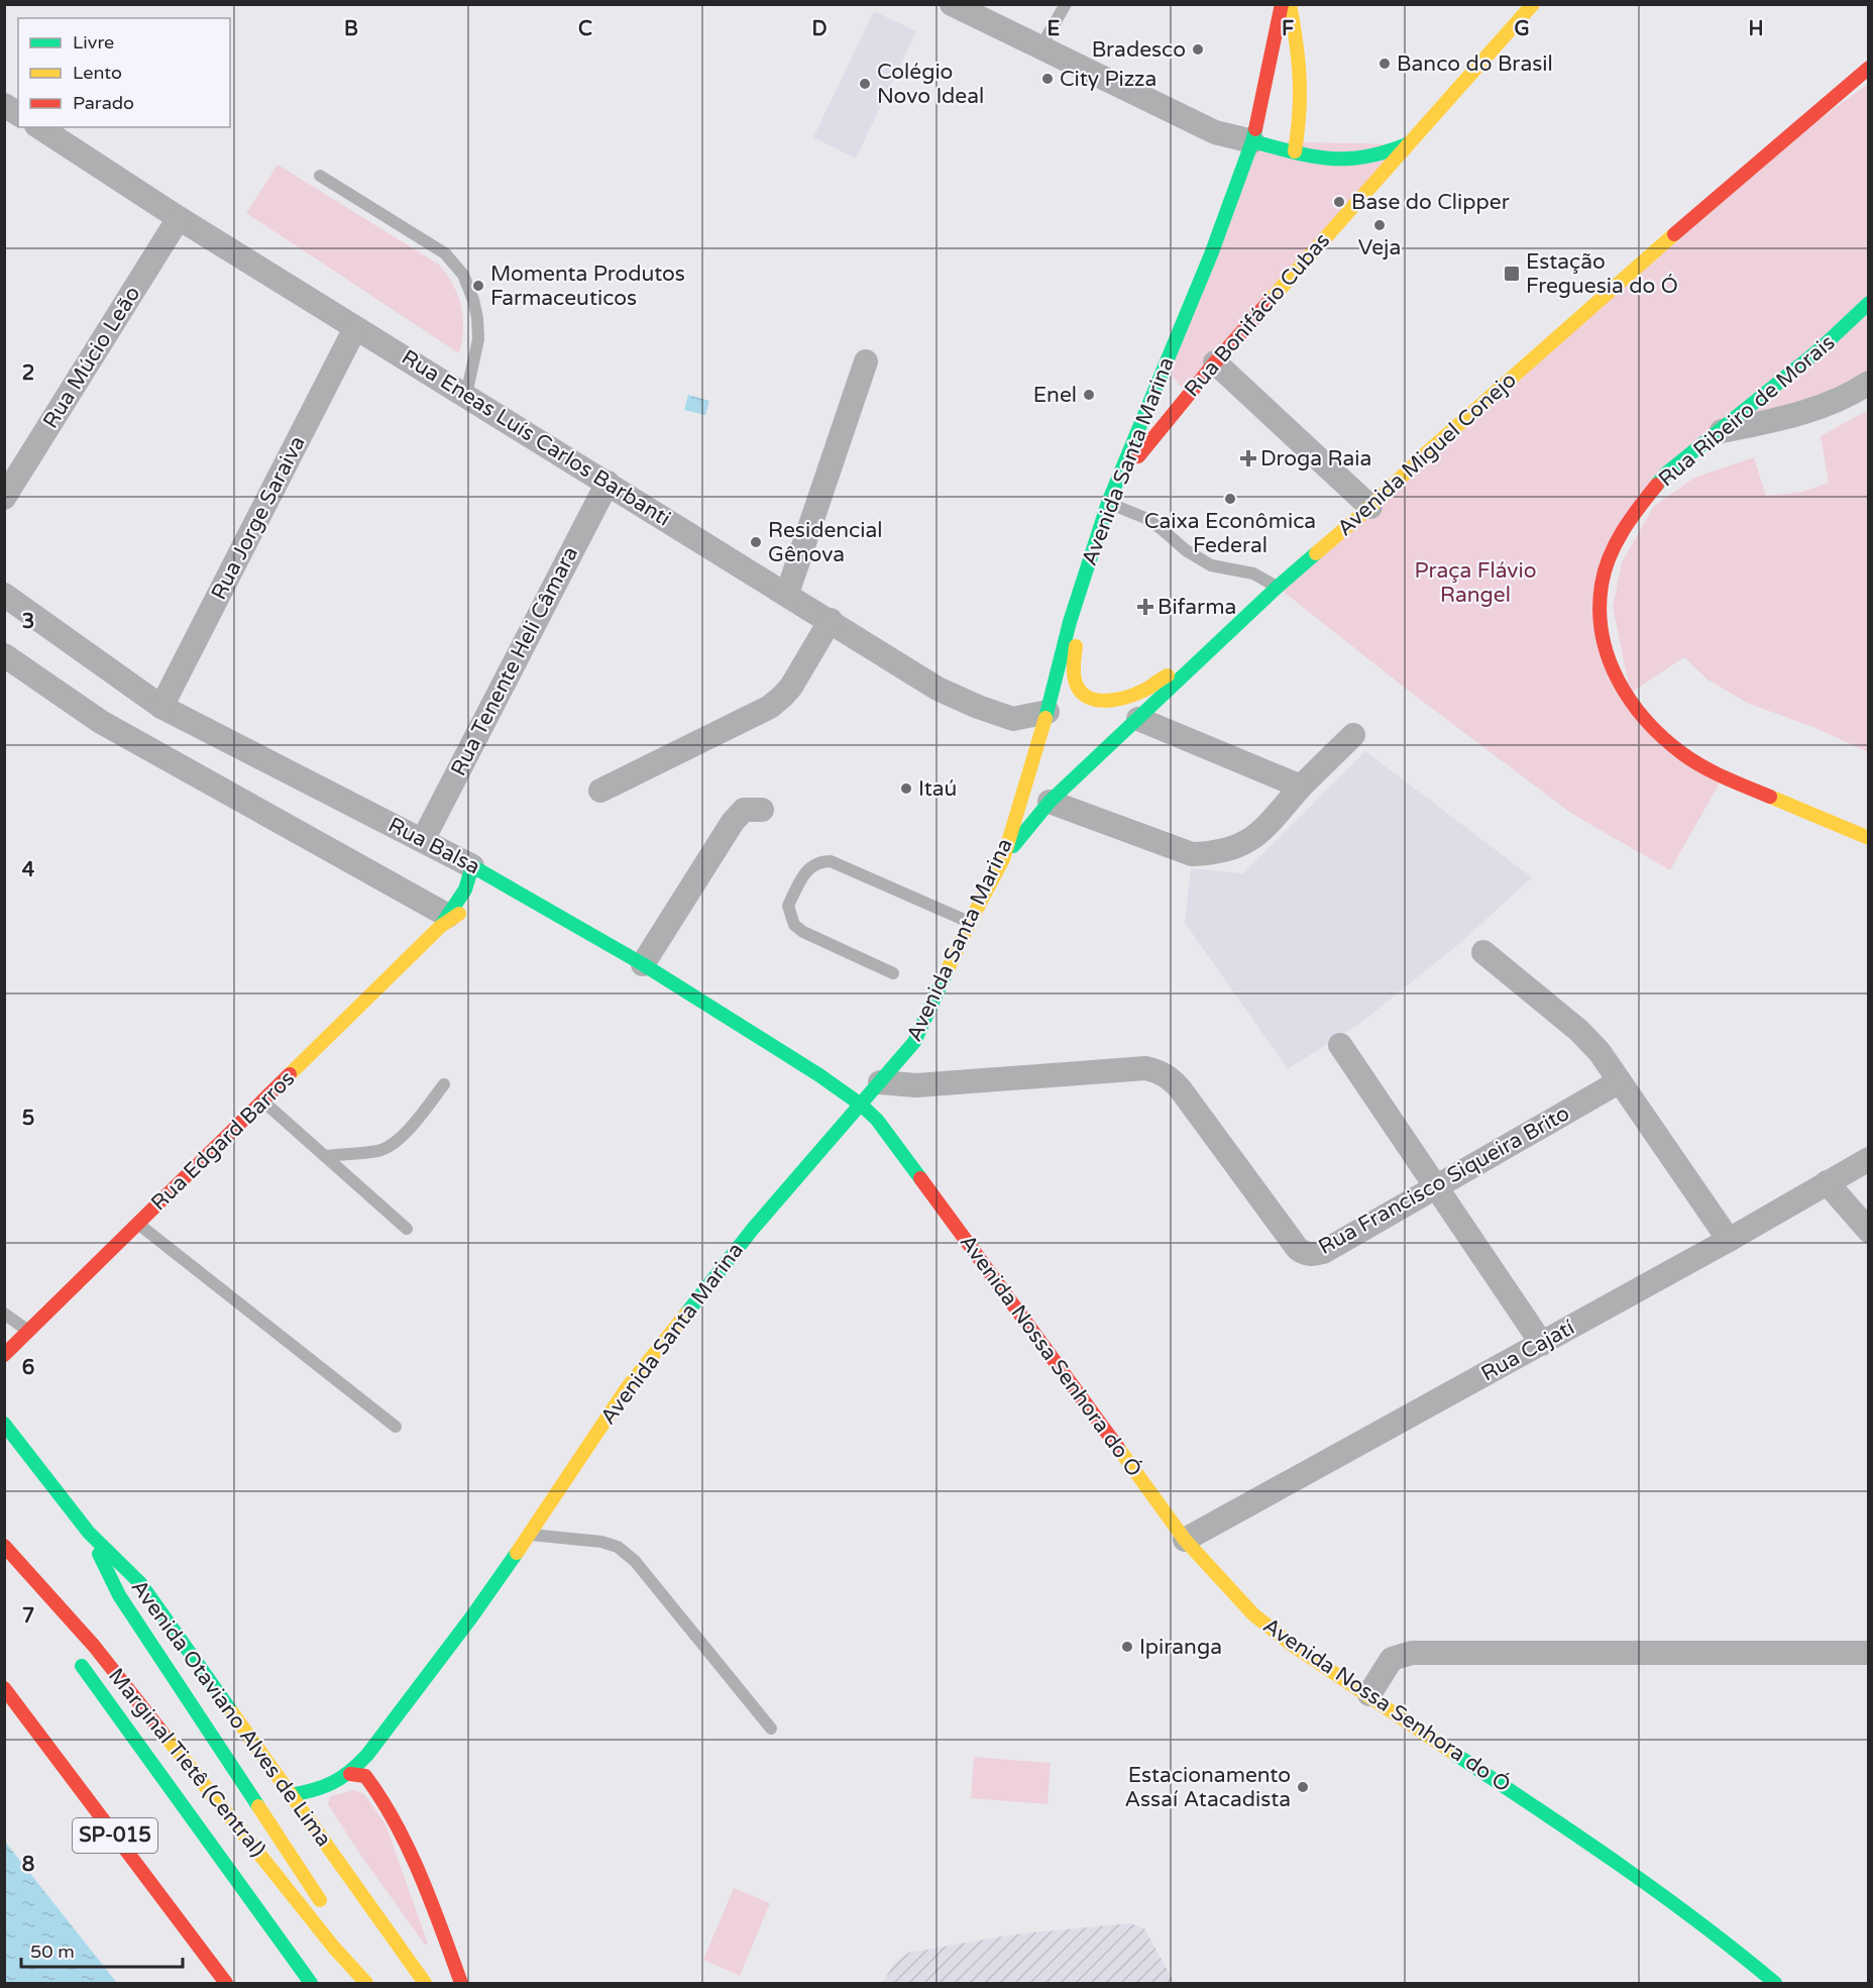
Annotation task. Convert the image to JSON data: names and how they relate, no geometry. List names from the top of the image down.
{
  "streets": {
    "main road": [
      "Rua Bonifácio Cubas",
      "Rua Ribeiro de Morais",
      "Avenida Miguel Conejo",
      "Avenida Santa Marina",
      "Rua Balsa",
      "Rua Edgard Barros",
      "Avenida Nossa Senhora do Ó",
      "Avenida Otaviano Alves de Lima",
      "Marginal Tietê (Central)",
      "SP-015"
    ],
    "street": [
      "Rua Múcio Leão",
      "Rua Eneas Luís Carlos Barbanti",
      "Rua Jorge Saraiva",
      "Rua Tenente Heli Câmara",
      "Rua Francisco Siqueira Brito",
      "Rua Cajatí"
    ]
  },
  "crossings": [
    ["Rua Bonifácio Cubas", "Avenida Santa Marina"],
    ["Rua Múcio Leão", "Rua Eneas Luís Carlos Barbanti"],
    ["Rua Eneas Luís Carlos Barbanti", "Avenida Santa Marina"],
    ["Rua Eneas Luís Carlos Barbanti", "Rua Jorge Saraiva"],
    ["Rua Eneas Luís Carlos Barbanti", "Rua Tenente Heli Câmara"],
    ["Avenida Miguel Conejo", "Avenida Santa Marina"],
    ["Avenida Santa Marina", "Rua Balsa"],
    ["Avenida Santa Marina", "Rua Francisco Siqueira Brito"],
    ["Avenida Santa Marina", "Avenida Nossa Senhora do Ó"],
    ["Avenida Santa Marina", "Avenida Otaviano Alves de Lima"],
    ["Rua Jorge Saraiva", "Rua Balsa"],
    ["Rua Tenente Heli Câmara", "Rua Balsa"],
    ["Rua Balsa", "Rua Edgard Barros"],
    ["Rua Balsa", "Avenida Nossa Senhora do Ó"],
    ["Rua Cajatí", "Avenida Nossa Senhora do Ó"]
  ],
  "parks": ["Praça Flávio Rangel"],
  "places": {
    "other": [
      "Bradesco",
      "Banco do Brasil",
      "City Pizza",
      "Colégio Novo Ideal",
      "Base do Clipper",
      "Veja",
      "Momenta Produtos Farmaceuticos",
      "Enel",
      "Caixa Econômica Federal",
      "Residencial Gênova",
      "Itaú",
      "Ipiranga",
      "Estacionamento Assaí Atacadista"
    ],
    "transit": ["Estação Freguesia do Ó"],
    "health": ["Droga Raia", "Bifarma"]
  },
  "legend": ["Livre", "Lento", "Parado"],
  "scale_bar": "50 m",
  "grid": {
    "columns": [
      "B",
      "C",
      "D",
      "E",
      "F",
      "G",
      "H"
    ],
    "rows": [
      "2",
      "3",
      "4",
      "5",
      "6",
      "7",
      "8"
    ]
  }
}
